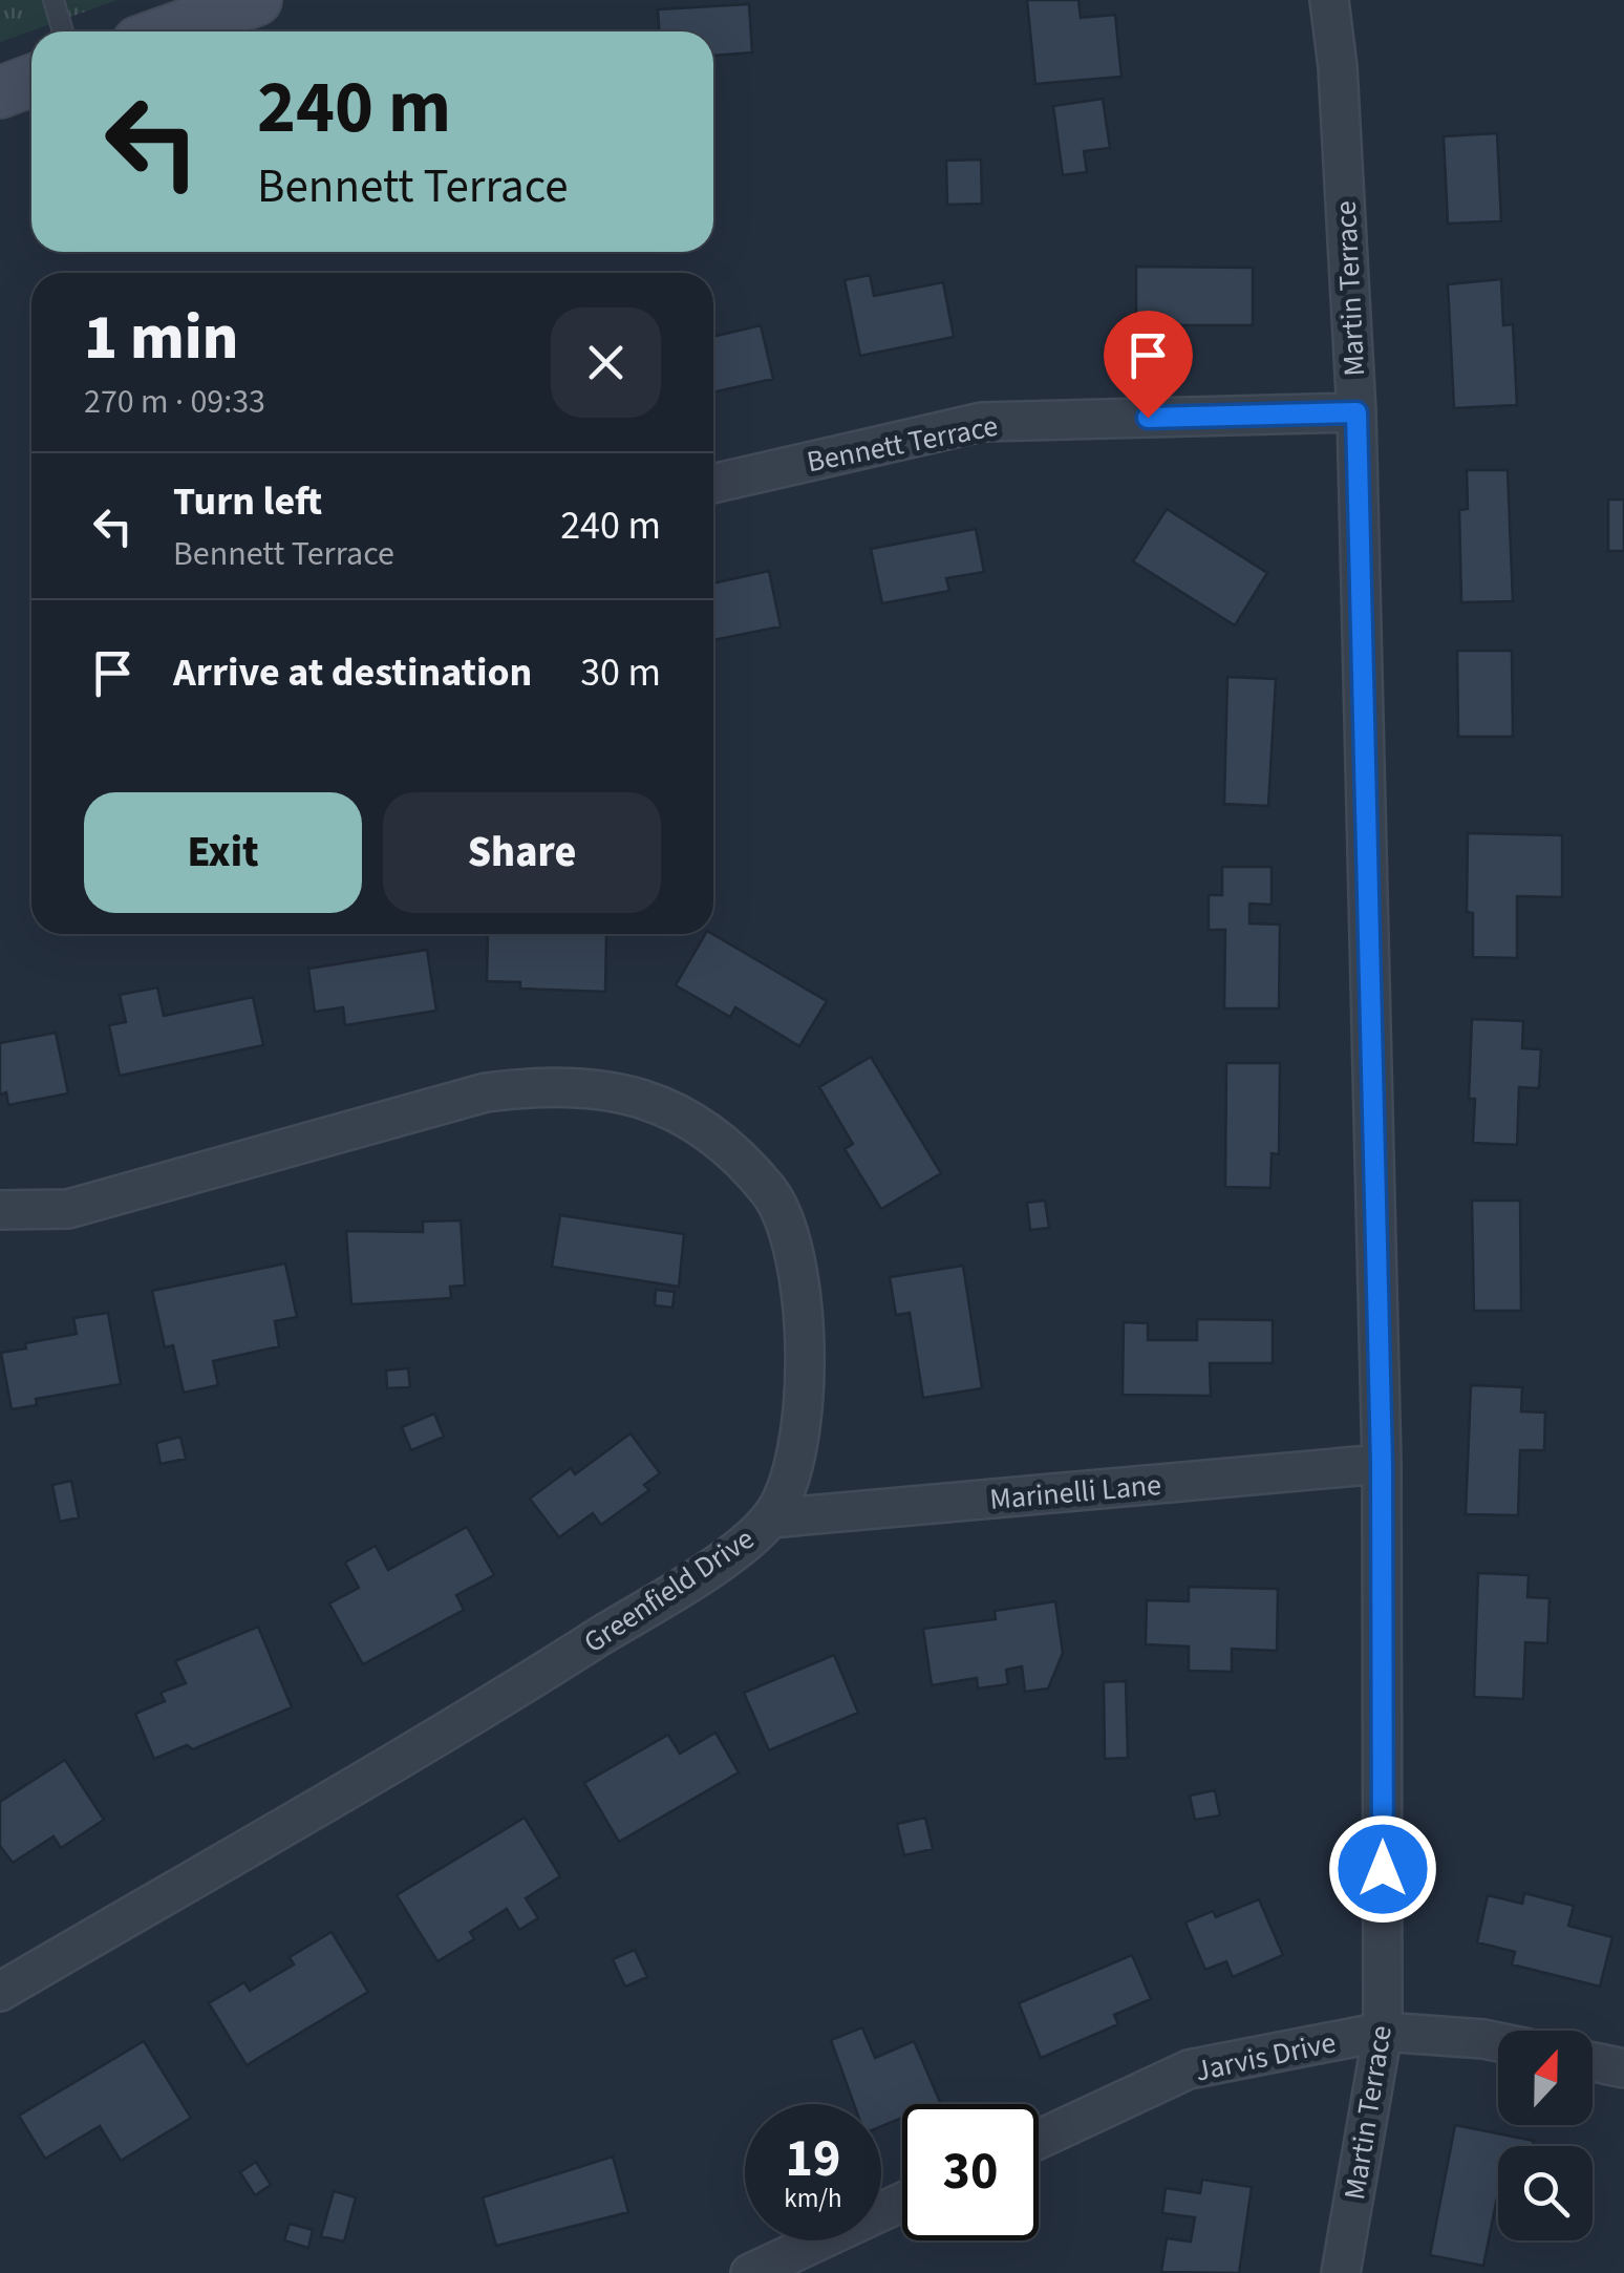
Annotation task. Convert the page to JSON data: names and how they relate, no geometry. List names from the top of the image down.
{
  "streets": {
    "street": [
      "Martin Terrace",
      "Bennett Terrace",
      "Marinelli Lane",
      "Greenfield Drive",
      "Jarvis Drive"
    ]
  },
  "crossings": [
    ["Martin Terrace", "Bennett Terrace"],
    ["Martin Terrace", "Marinelli Lane"],
    ["Martin Terrace", "Jarvis Drive"],
    ["Marinelli Lane", "Greenfield Drive"]
  ],
  "north": "top",
  "page": {
    "turn": ["240 m", "Bennett Terrace"],
    "heading": ["1 min", "270 m · 09:33"],
    "list": [
      {
        "name": "Turn left",
        "note": "Bennett Terrace",
        "value": "240 m"
      },
      {
        "name": "Arrive at destination",
        "value": "30 m"
      }
    ],
    "buttons": ["Exit", "Share"],
    "speed": "19 km/h",
    "limit": "30"
  }
}
